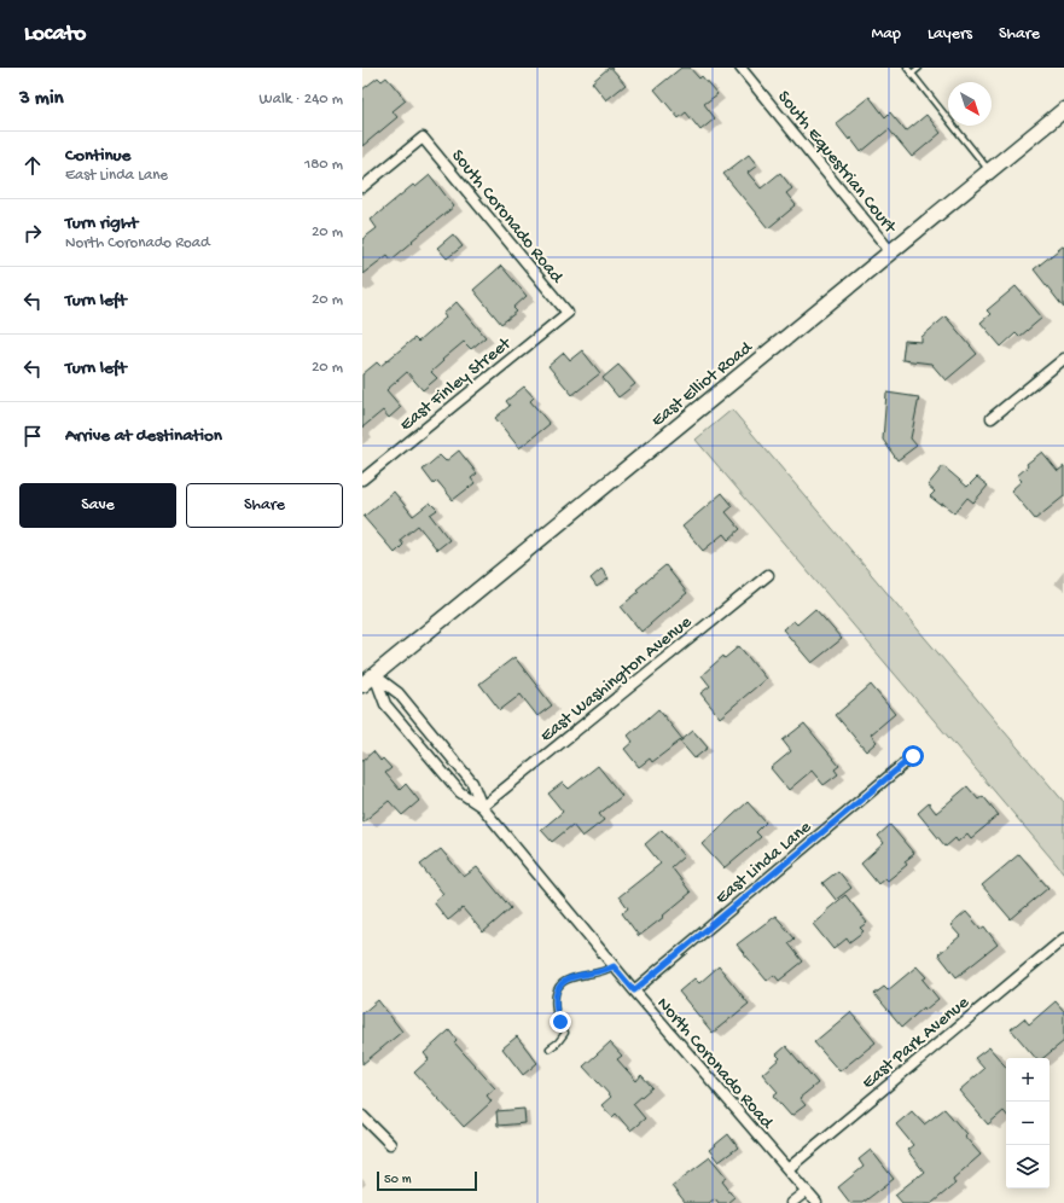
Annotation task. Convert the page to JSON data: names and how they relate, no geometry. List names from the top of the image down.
{
  "streets": {
    "main road": ["East Elliot Road"],
    "street": [
      "South Equestrian Court",
      "South Coronado Road",
      "East Finley Street",
      "East Washington Avenue",
      "East Linda Lane",
      "East Park Avenue",
      "North Coronado Road"
    ]
  },
  "crossings": [
    ["South Equestrian Court", "East Elliot Road"],
    ["South Coronado Road", "East Finley Street"],
    ["East Elliot Road", "North Coronado Road"],
    ["East Washington Avenue", "North Coronado Road"],
    ["East Linda Lane", "North Coronado Road"],
    ["East Park Avenue", "North Coronado Road"]
  ],
  "scale_bar": "50 m",
  "north": "bottom right",
  "page": {
    "header": "Locato",
    "nav": ["Map", "Layers", "Share"],
    "heading": ["3 min", "Walk · 240 m"],
    "list": [
      ["Continue", "East Linda Lane", "180 m"],
      ["Turn right", "North Coronado Road", "20 m"],
      ["Turn left", "20 m"],
      ["Turn left", "20 m"],
      "Arrive at destination"
    ],
    "buttons": ["Save", "Share"],
    "map_buttons": ["+", "−"],
    "scale": "50 m"
  }
}
